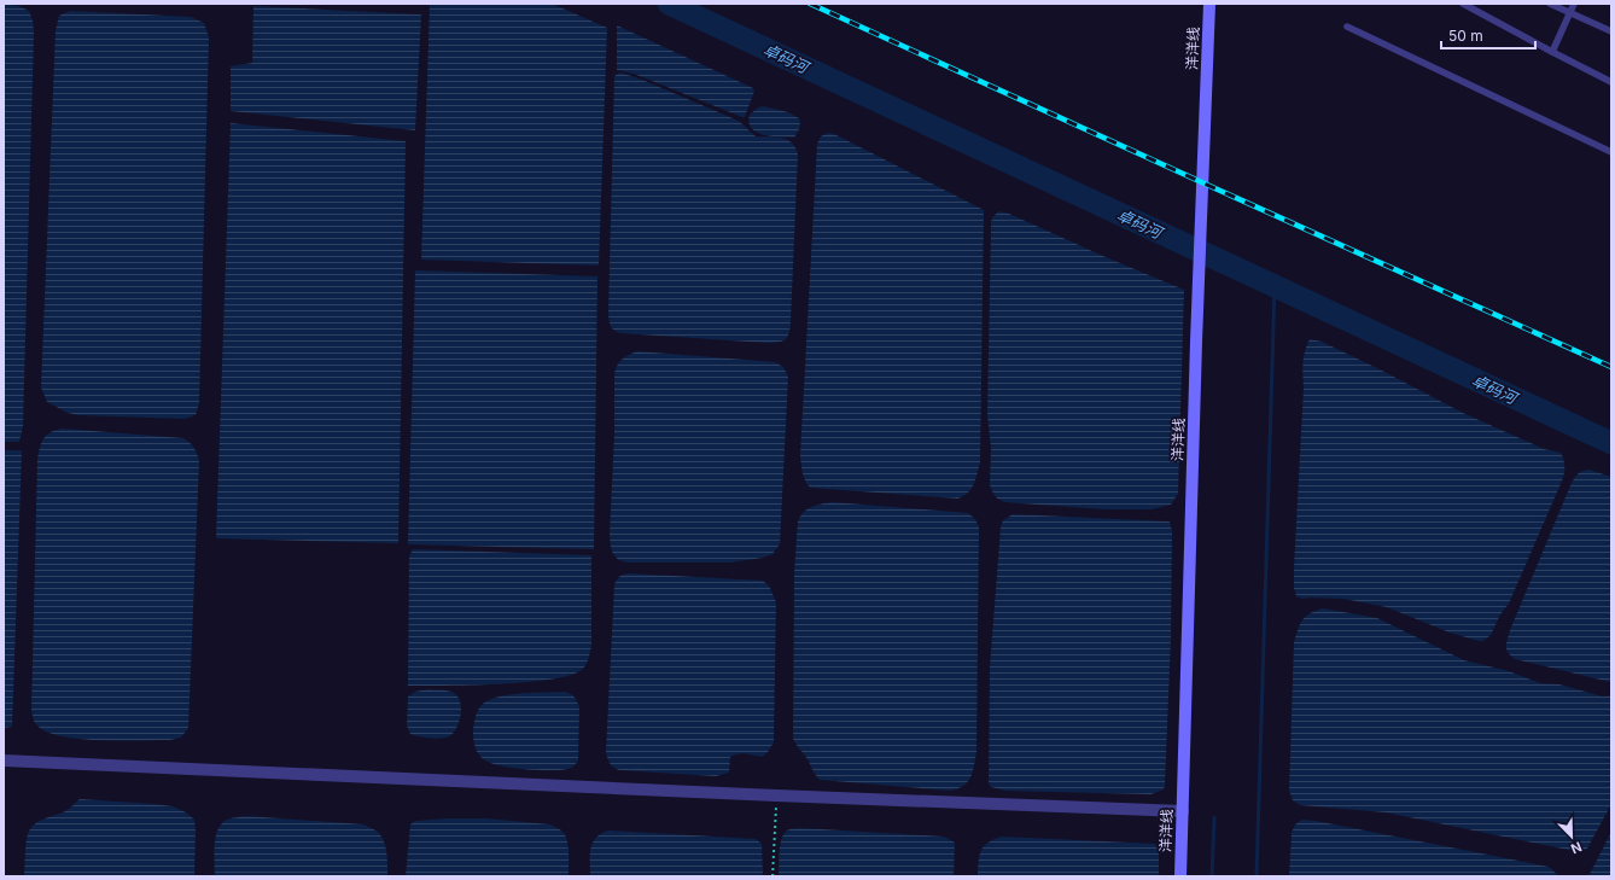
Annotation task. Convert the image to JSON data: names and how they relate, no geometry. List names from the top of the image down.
{
  "streets": {
    "main road": ["洋洋线"]
  },
  "water": ["卓码河"],
  "scale_bar": "50 m",
  "north": "bottom right"
}
